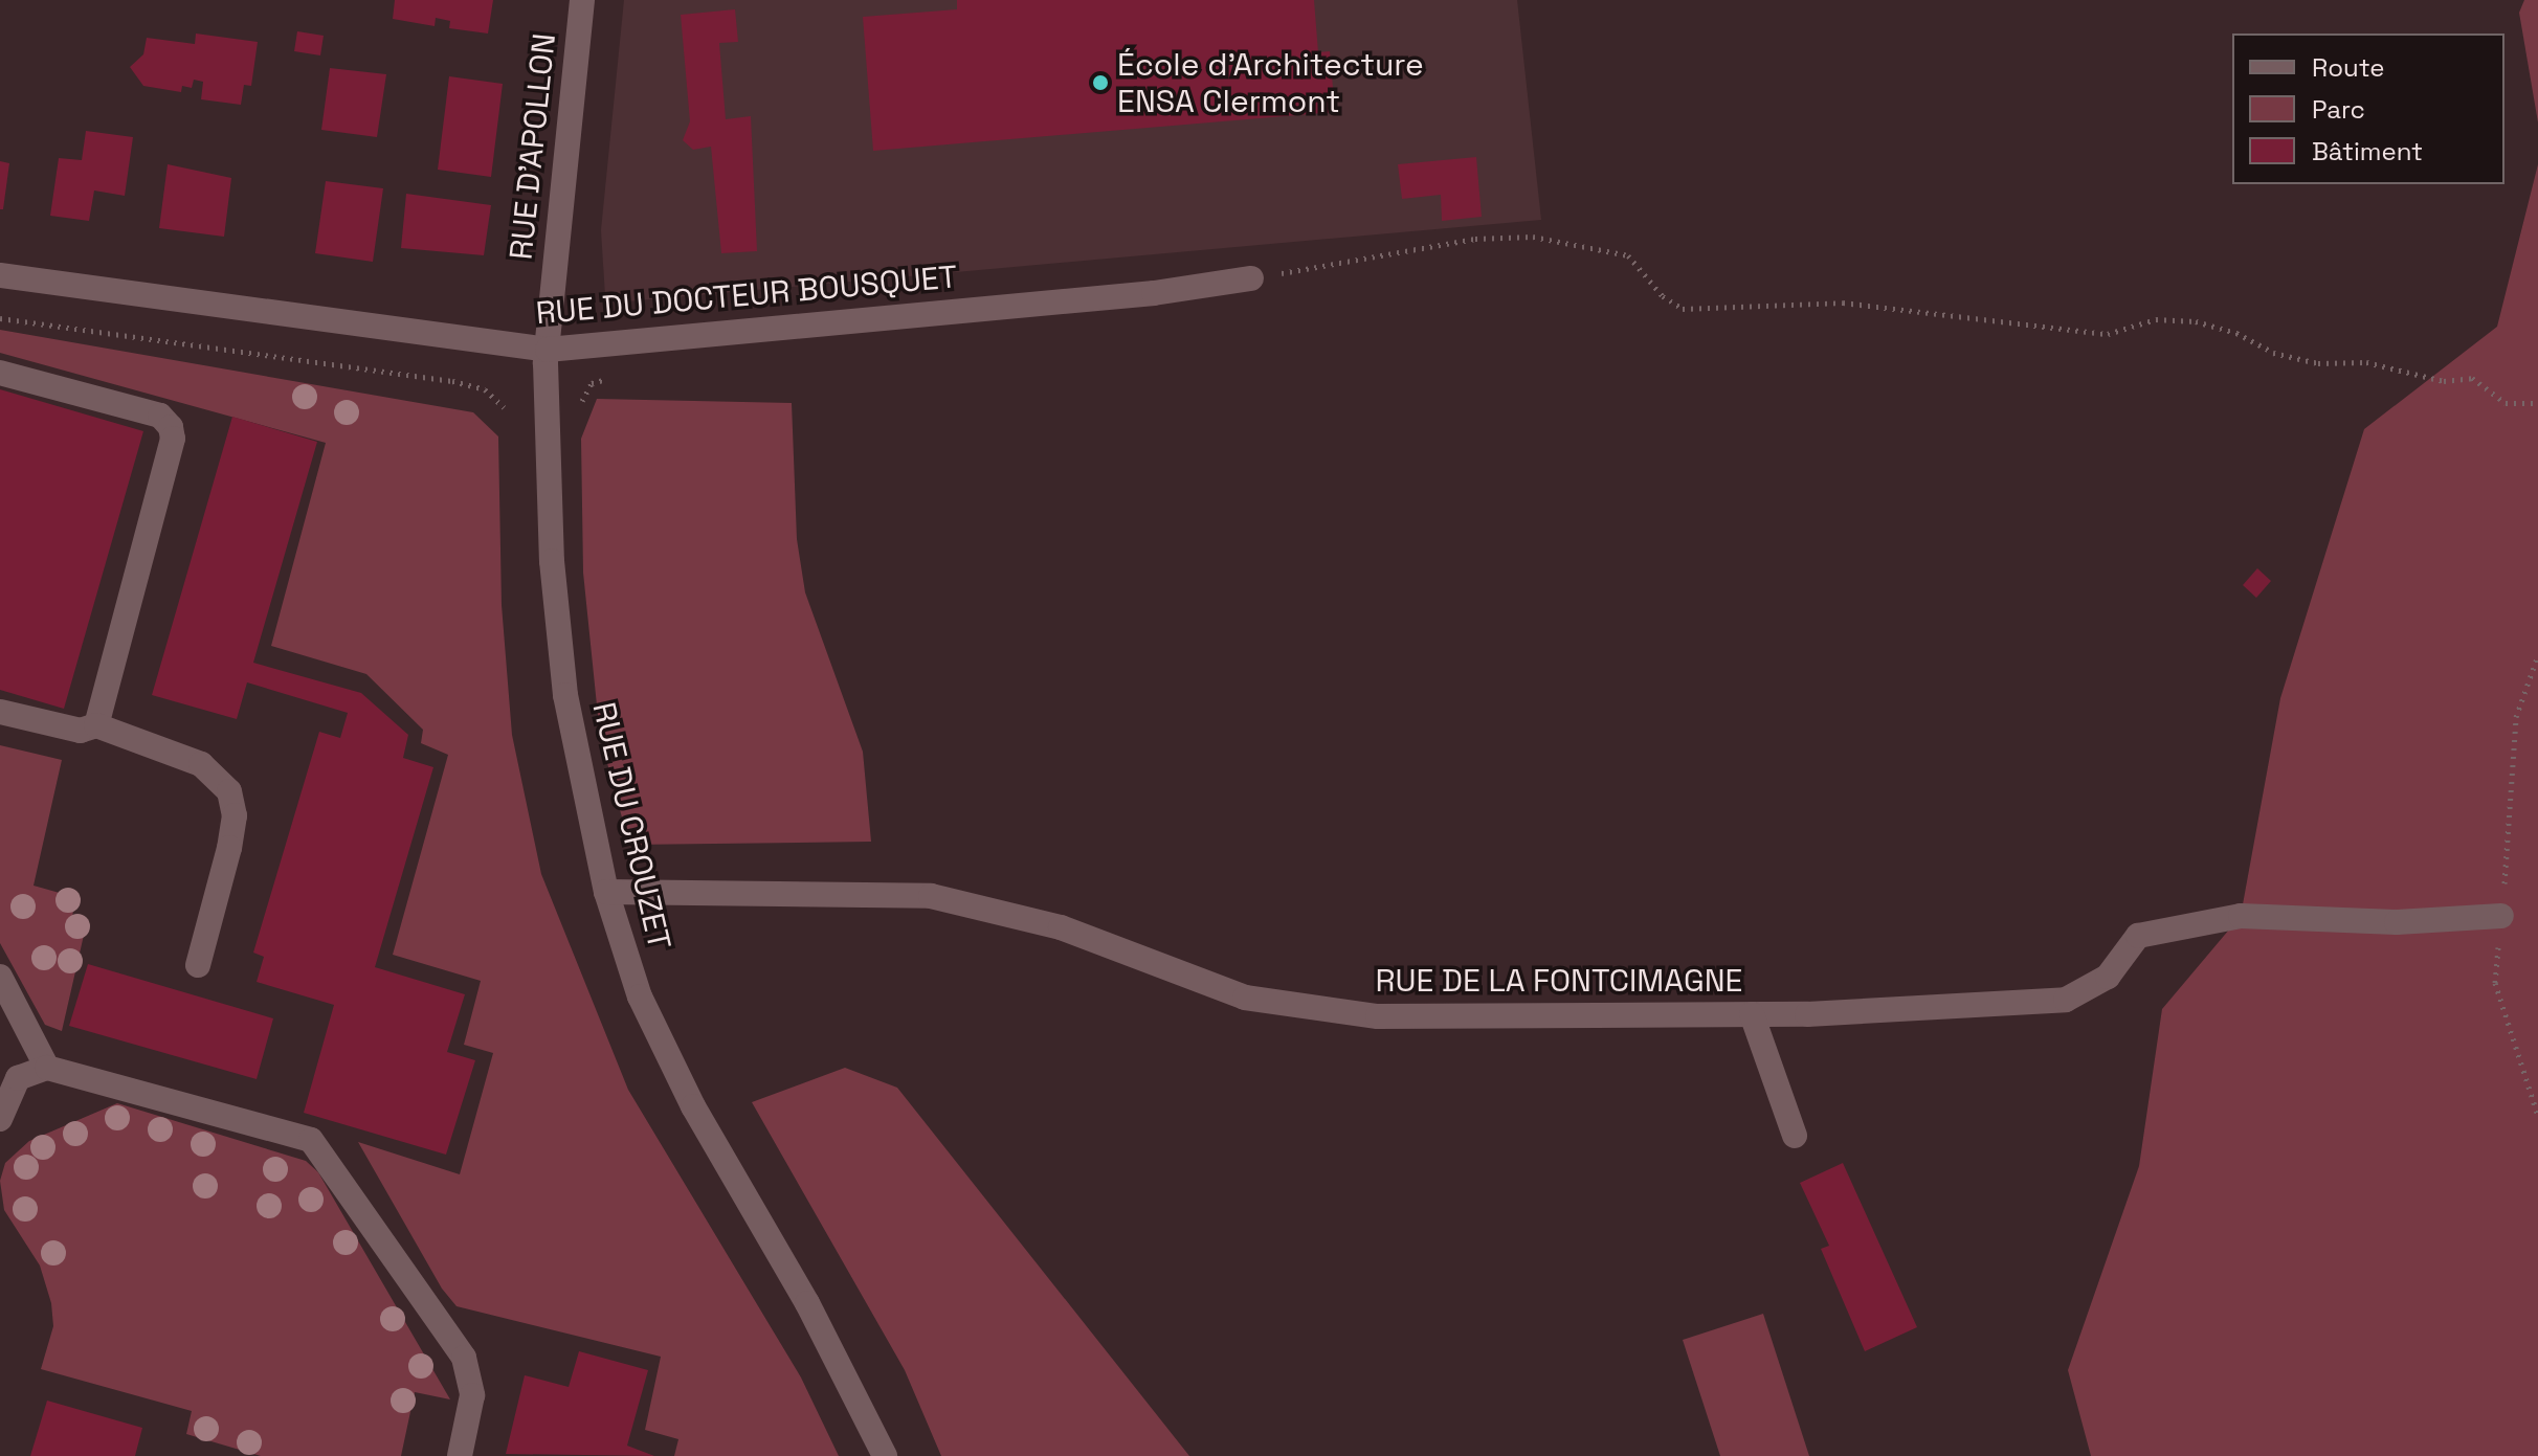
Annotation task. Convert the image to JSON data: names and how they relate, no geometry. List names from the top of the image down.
{
  "streets": {
    "street": [
      "RUE D'APOLLON",
      "RUE DU DOCTEUR BOUSQUET",
      "RUE DU CROUZET",
      "RUE DE LA FONTCIMAGNE"
    ]
  },
  "crossings": [
    ["RUE D'APOLLON", "RUE DU DOCTEUR BOUSQUET"],
    ["RUE D'APOLLON", "RUE DU CROUZET"],
    ["RUE DU DOCTEUR BOUSQUET", "RUE DU CROUZET"],
    ["RUE DU CROUZET", "RUE DE LA FONTCIMAGNE"]
  ],
  "places": ["École d'Architecture ENSA Clermont"],
  "legend": ["Route", "Parc", "Bâtiment"]
}
